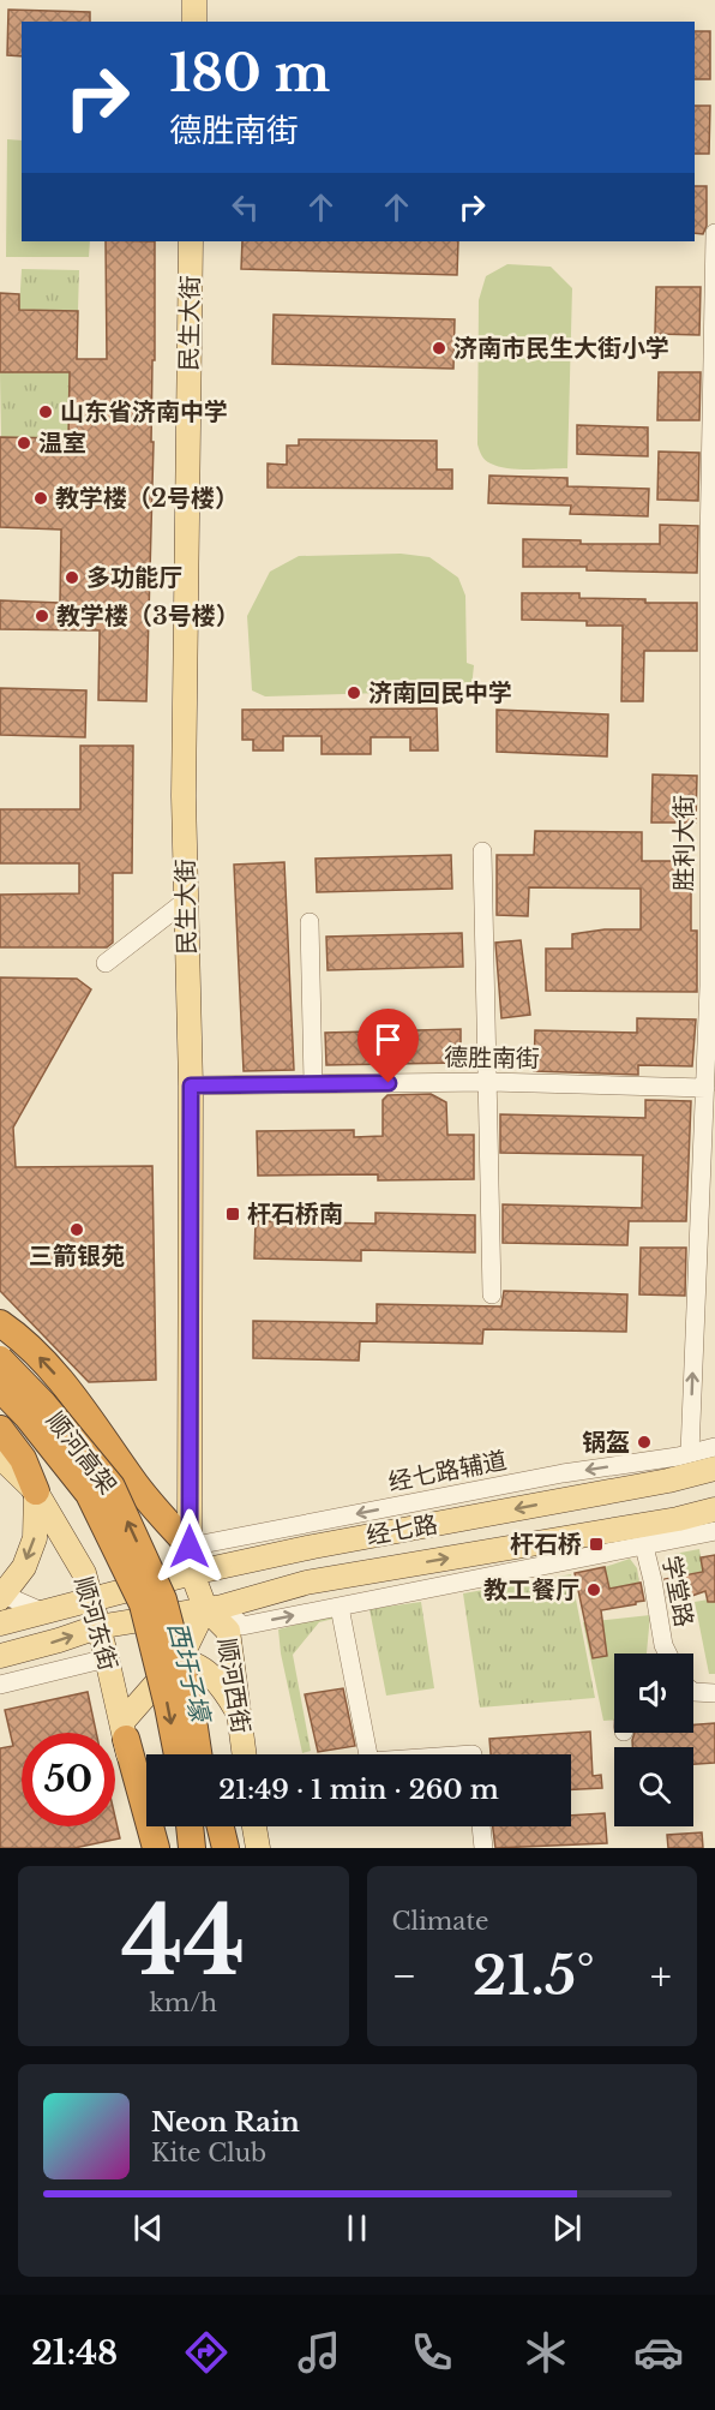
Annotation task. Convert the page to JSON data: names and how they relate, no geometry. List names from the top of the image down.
{
  "streets": {
    "highway": ["顺河高架"],
    "main road": [
      "民生大街",
      "经七路",
      "顺河东街",
      "顺河西街"
    ],
    "street": [
      "胜利大街",
      "德胜南街",
      "经七路辅道",
      "学堂路"
    ]
  },
  "crossings": [
    ["民生大街", "德胜南街"],
    ["民生大街", "经七路辅道"],
    ["民生大街", "经七路"],
    ["民生大街", "顺河西街"],
    ["胜利大街", "德胜南街"],
    ["胜利大街", "经七路辅道"],
    ["经七路辅道", "经七路"],
    ["经七路辅道", "顺河西街"],
    ["经七路", "顺河东街"],
    ["经七路", "顺河西街"]
  ],
  "water": ["西圩子壕"],
  "places": {
    "other": [
      "济南市民生大街小学",
      "山东省济南中学",
      "温室",
      "教学楼（2号楼）",
      "多功能厅",
      "教学楼（3号楼）",
      "济南回民中学",
      "三箭银苑",
      "锅盔",
      "教工餐厅"
    ],
    "transit": ["杆石桥南", "杆石桥"]
  },
  "page": {
    "turn": ["180 m", "德胜南街"],
    "limit": "50",
    "trip": "21:49 · 1 min · 260 m",
    "tile": [
      ["44", "km/h"],
      "Climate"
    ],
    "heat": ["−", "21.5°", "+"],
    "song": ["Neon Rain", "Kite Club"],
    "tabs": "21:48"
  }
}
